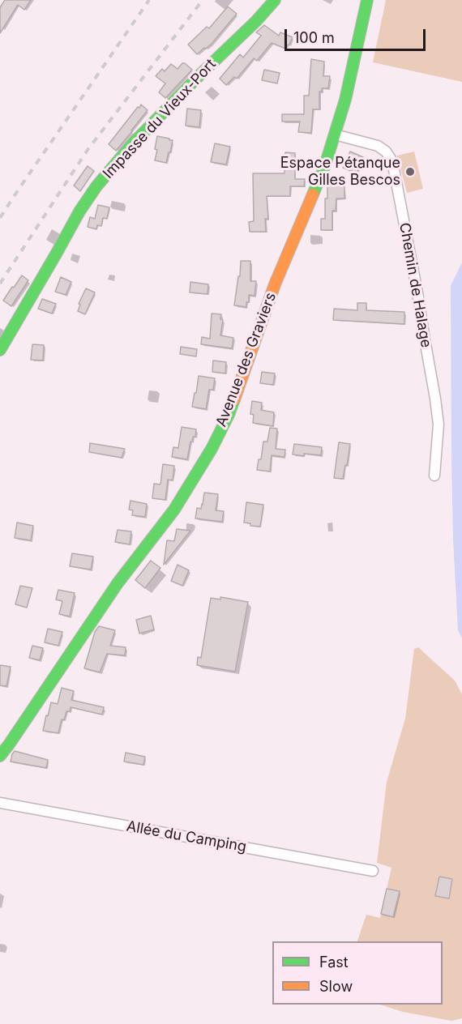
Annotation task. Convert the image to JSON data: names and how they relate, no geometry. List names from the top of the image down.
{
  "streets": {
    "street": [
      "Impasse du Vieux-Port",
      "Chemin de Halage",
      "Avenue des Graviers",
      "Allée du Camping"
    ]
  },
  "crossings": [
    ["Chemin de Halage", "Avenue des Graviers"]
  ],
  "places": ["Espace Pétanque Gilles Bescos"],
  "legend": ["Fast", "Slow"],
  "scale_bar": "100 m"
}
